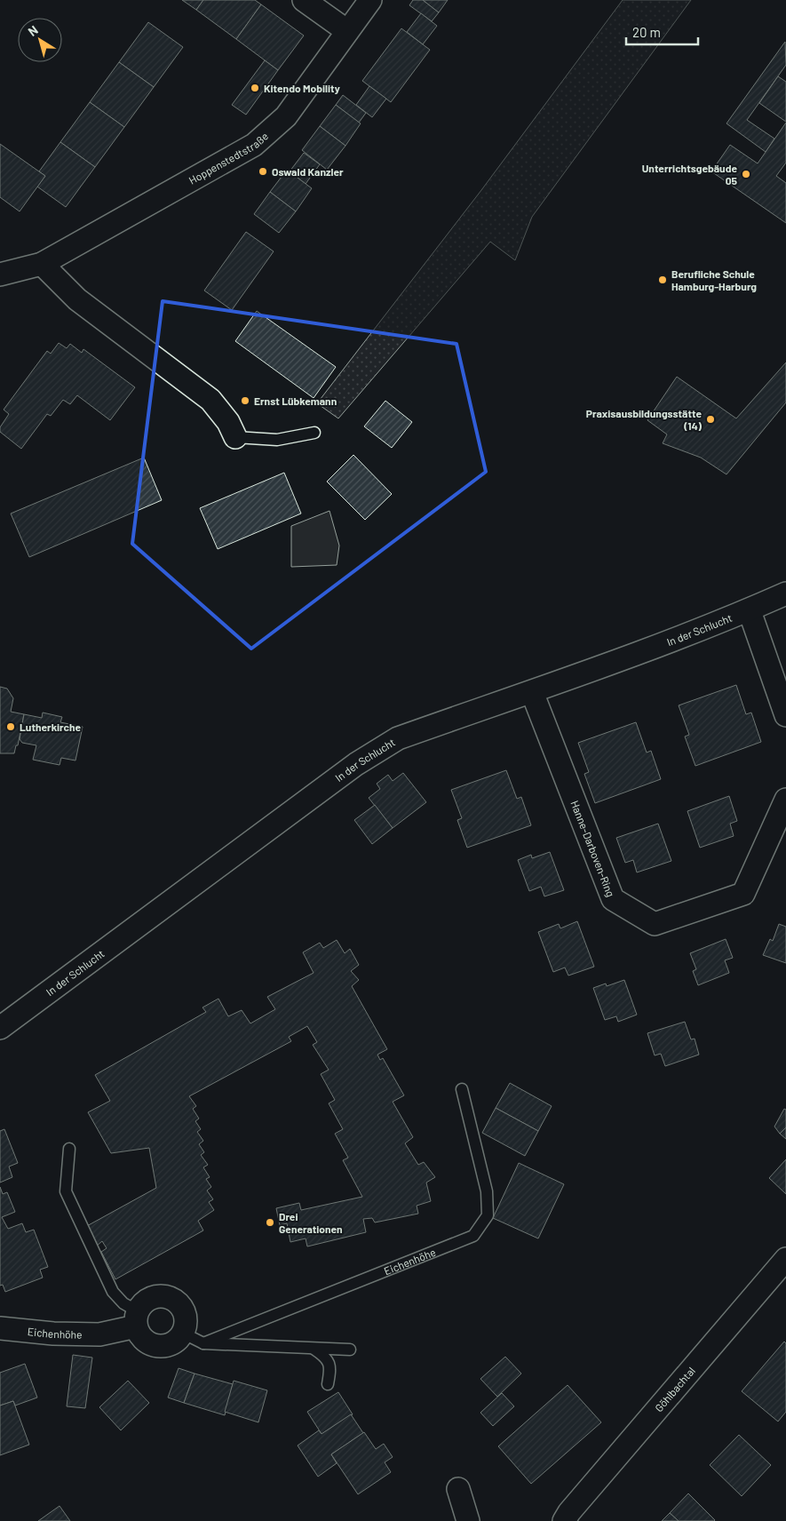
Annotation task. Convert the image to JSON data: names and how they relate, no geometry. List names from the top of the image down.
{
  "streets": {
    "street": [
      "Hoppenstedtstraße",
      "In der Schlucht",
      "Hanne-Darboven-Ring",
      "Eichenhöhe",
      "Göhlbachtal"
    ]
  },
  "crossings": [
    ["In der Schlucht", "Hanne-Darboven-Ring"]
  ],
  "places": [
    "Kitendo Mobility",
    "Oswald Kanzler",
    "Unterrichtsgebäude 05",
    "Berufliche Schule Hamburg-Harburg",
    "Ernst Lübkemann",
    "Praxisausbildungsstätte (14)",
    "Lutherkirche",
    "Drei Generationen"
  ],
  "scale_bar": "20 m",
  "north": "top left"
}
